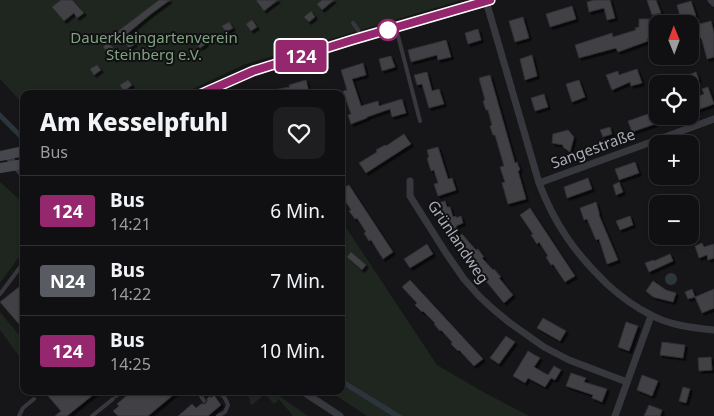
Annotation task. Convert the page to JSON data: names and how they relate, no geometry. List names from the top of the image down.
{
  "streets": {
    "street": ["Sangestraße", "Grünlandweg"]
  },
  "parks": ["Dauerkleingartenverein Steinberg e.V."],
  "lines": ["bus line 124"],
  "north": "top",
  "page": {
    "on_map": "124",
    "map_buttons": ["+", "−"],
    "heading": ["Am Kesselpfuhl", "Bus"],
    "list": [
      {
        "mark": "124",
        "name": "Bus",
        "note": "14:21",
        "value": "6 Min."
      },
      {
        "mark": "N24",
        "name": "Bus",
        "note": "14:22",
        "value": "7 Min."
      },
      {
        "mark": "124",
        "name": "Bus",
        "note": "14:25",
        "value": "10 Min."
      }
    ]
  }
}
